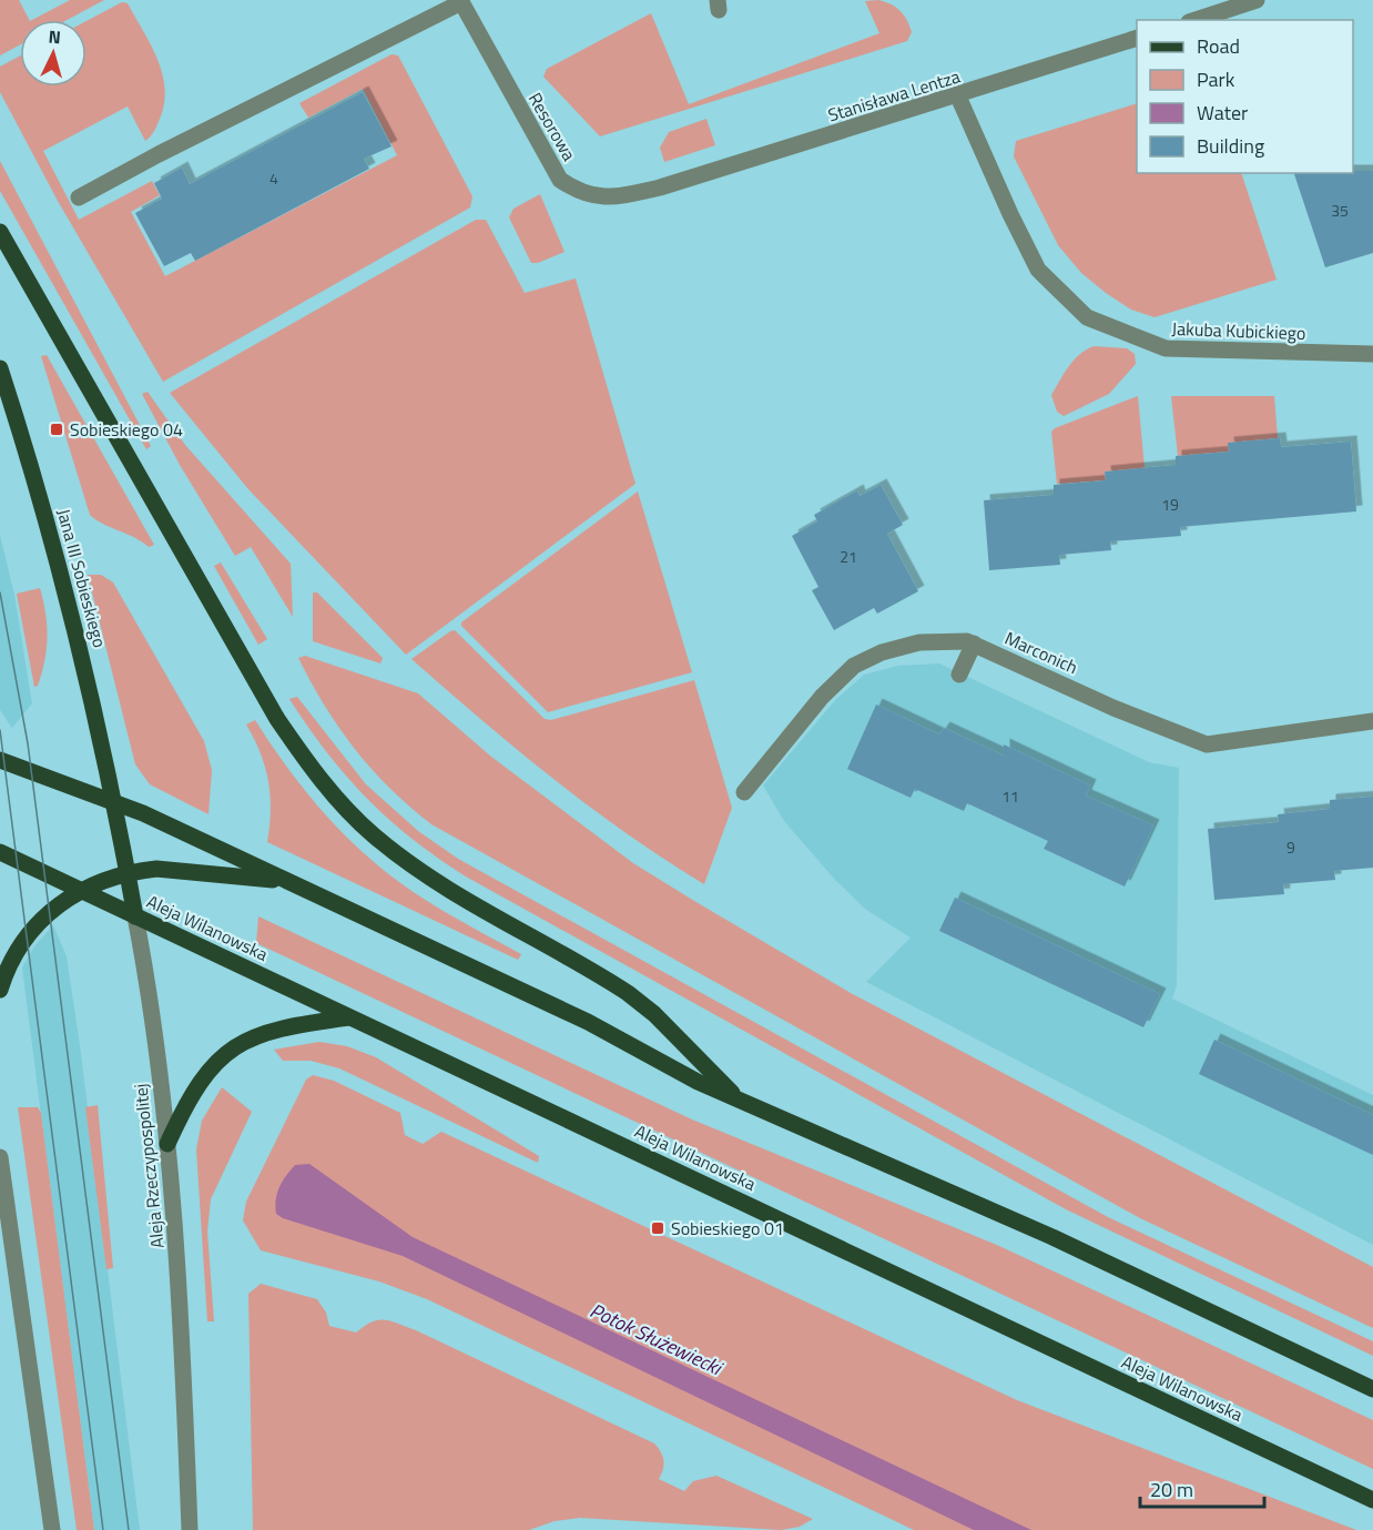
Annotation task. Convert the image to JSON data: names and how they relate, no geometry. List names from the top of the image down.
{
  "streets": {
    "main road": ["Jana III Sobieskiego", "Aleja Wilanowska", "Aleja Rzeczypospolitej"],
    "street": [
      "Stanisława Lentza",
      "Resorowa",
      "Jakuba Kubickiego",
      "Marconich"
    ]
  },
  "crossings": [
    ["Stanisława Lentza", "Resorowa"],
    ["Stanisława Lentza", "Jakuba Kubickiego"],
    ["Jana III Sobieskiego", "Aleja Rzeczypospolitej"],
    ["Aleja Wilanowska", "Aleja Rzeczypospolitej"]
  ],
  "water": ["Potok Służewiecki"],
  "places": {
    "transit": ["Sobieskiego 04", "Sobieskiego 01"]
  },
  "house_numbers": [
    "4",
    "35",
    "19",
    "21",
    "11",
    "9"
  ],
  "legend": [
    "Road",
    "Park",
    "Water",
    "Building"
  ],
  "scale_bar": "20 m",
  "north": "top"
}
